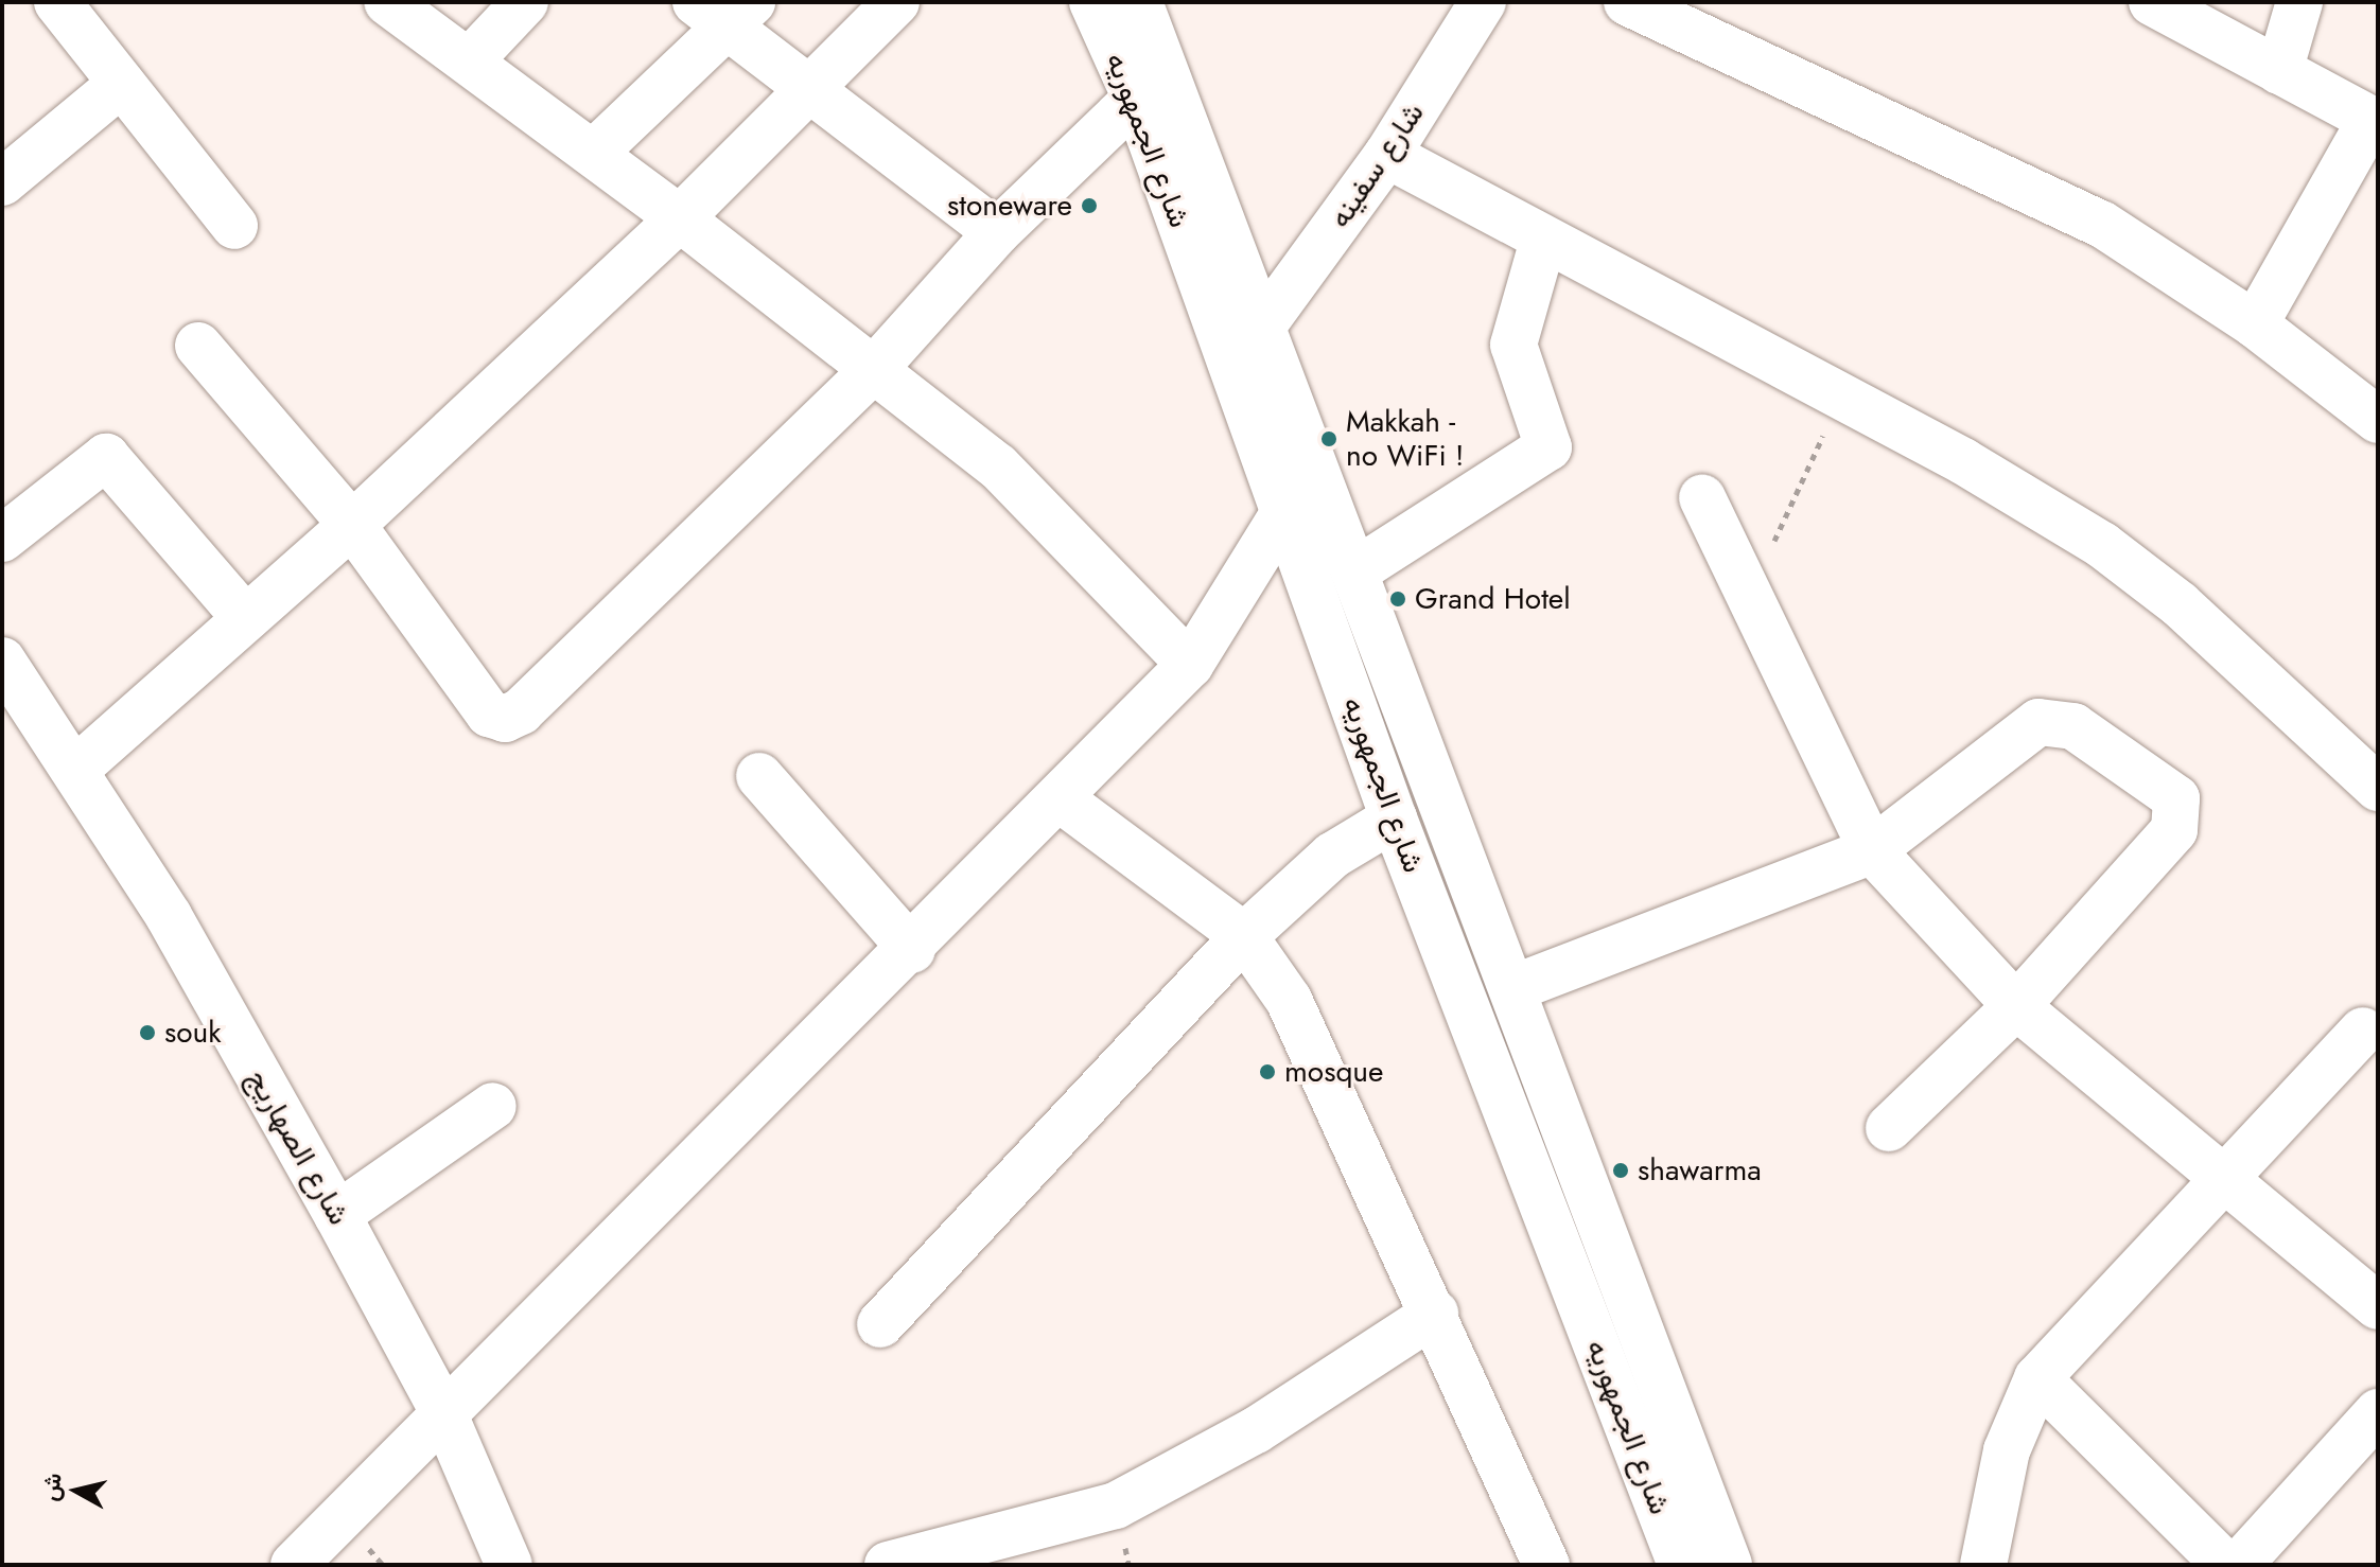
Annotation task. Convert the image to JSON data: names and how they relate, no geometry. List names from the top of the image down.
{
  "streets": {
    "street": ["شارع الجمهوريه", "شارع سفينه", "شارع الصهاريج"]
  },
  "crossings": [
    ["شارع الجمهوريه", "شارع سفينه"]
  ],
  "places": [
    "stoneware",
    "Makkah - no WiFi !",
    "Grand Hotel",
    "souk",
    "mosque",
    "shawarma"
  ],
  "north": "left"
}
